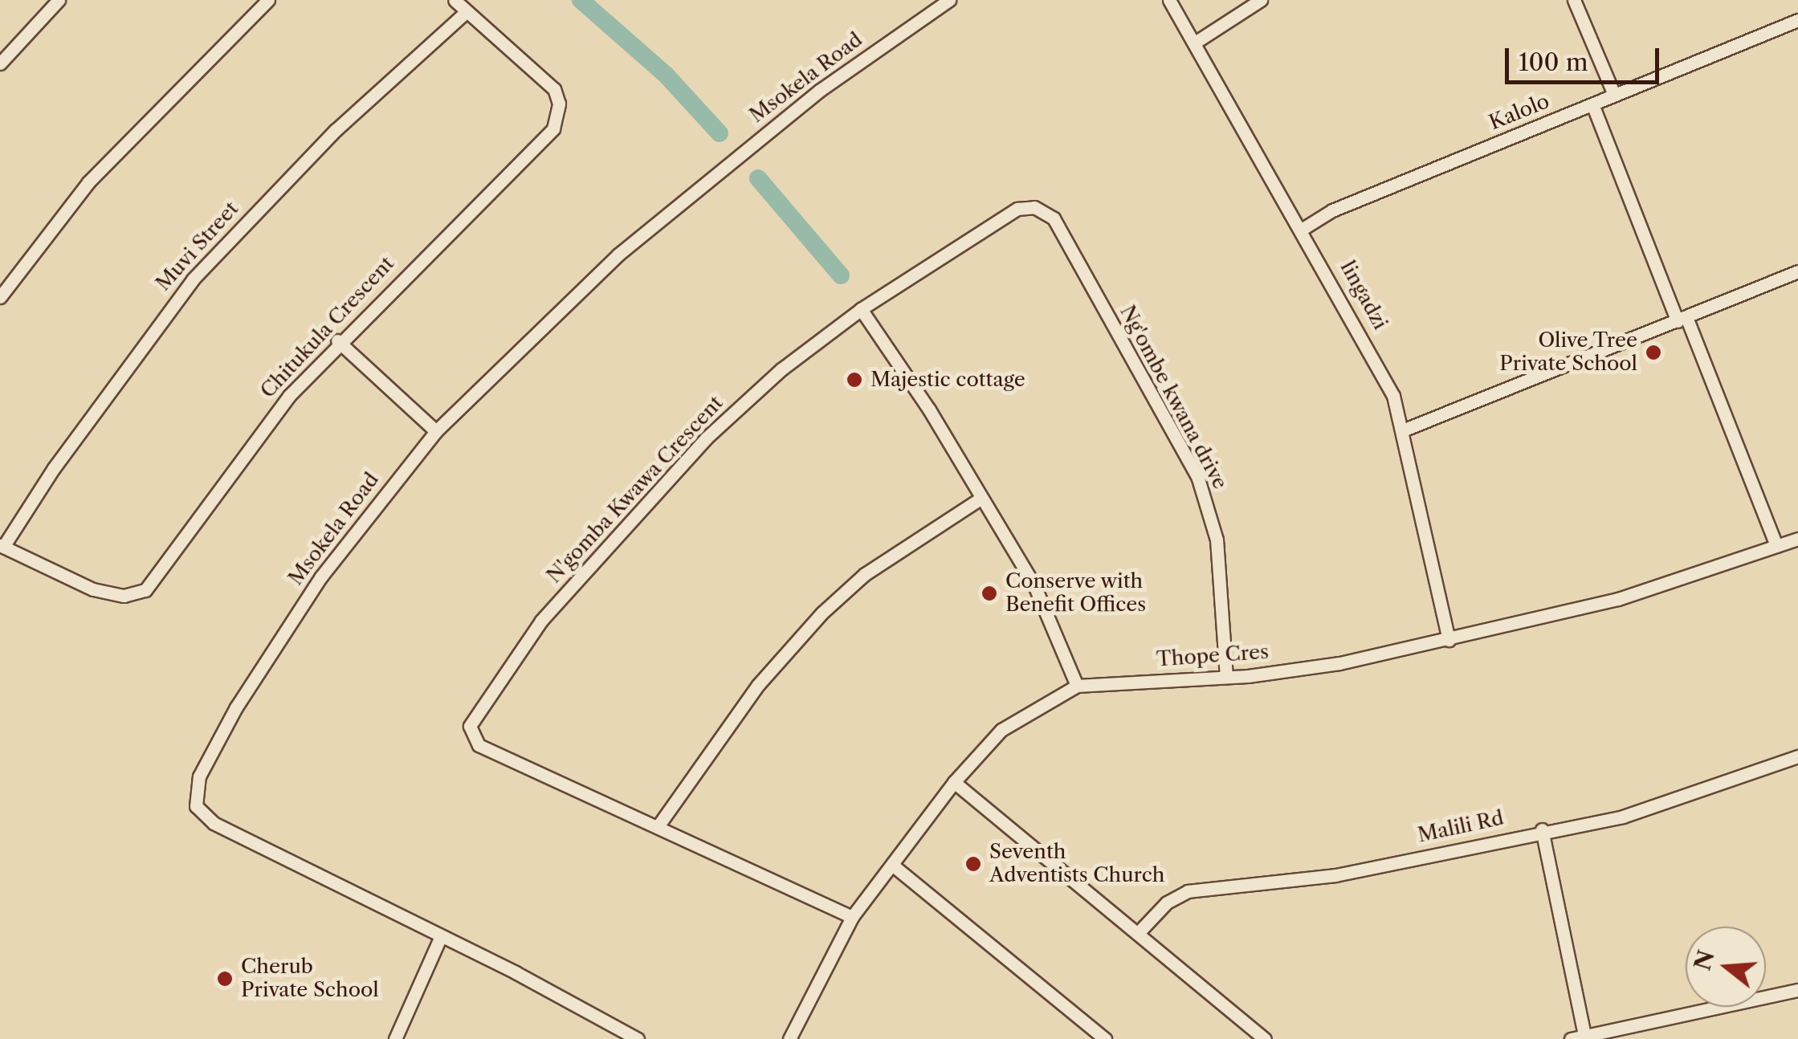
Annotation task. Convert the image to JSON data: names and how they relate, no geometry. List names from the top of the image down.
{
  "streets": {
    "street": [
      "Msokela Road",
      "Kalolo",
      "Muvi Street",
      "lingadzi",
      "Chitukula Crescent",
      "Ng'ombe kwana drive",
      "N'gomba Kwawa Crescent",
      "Thope Cres",
      "Malili Rd"
    ]
  },
  "crossings": [
    ["Kalolo", "lingadzi"],
    ["Muvi Street", "Chitukula Crescent"],
    ["lingadzi", "Thope Cres"],
    ["Ng'ombe kwana drive", "N'gomba Kwawa Crescent"],
    ["Ng'ombe kwana drive", "Thope Cres"]
  ],
  "places": [
    "Olive Tree Private School",
    "Majestic cottage",
    "Conserve with Benefit Offices",
    "Seventh Adventists Church",
    "Cherub Private School"
  ],
  "scale_bar": "100 m",
  "north": "left"
}
